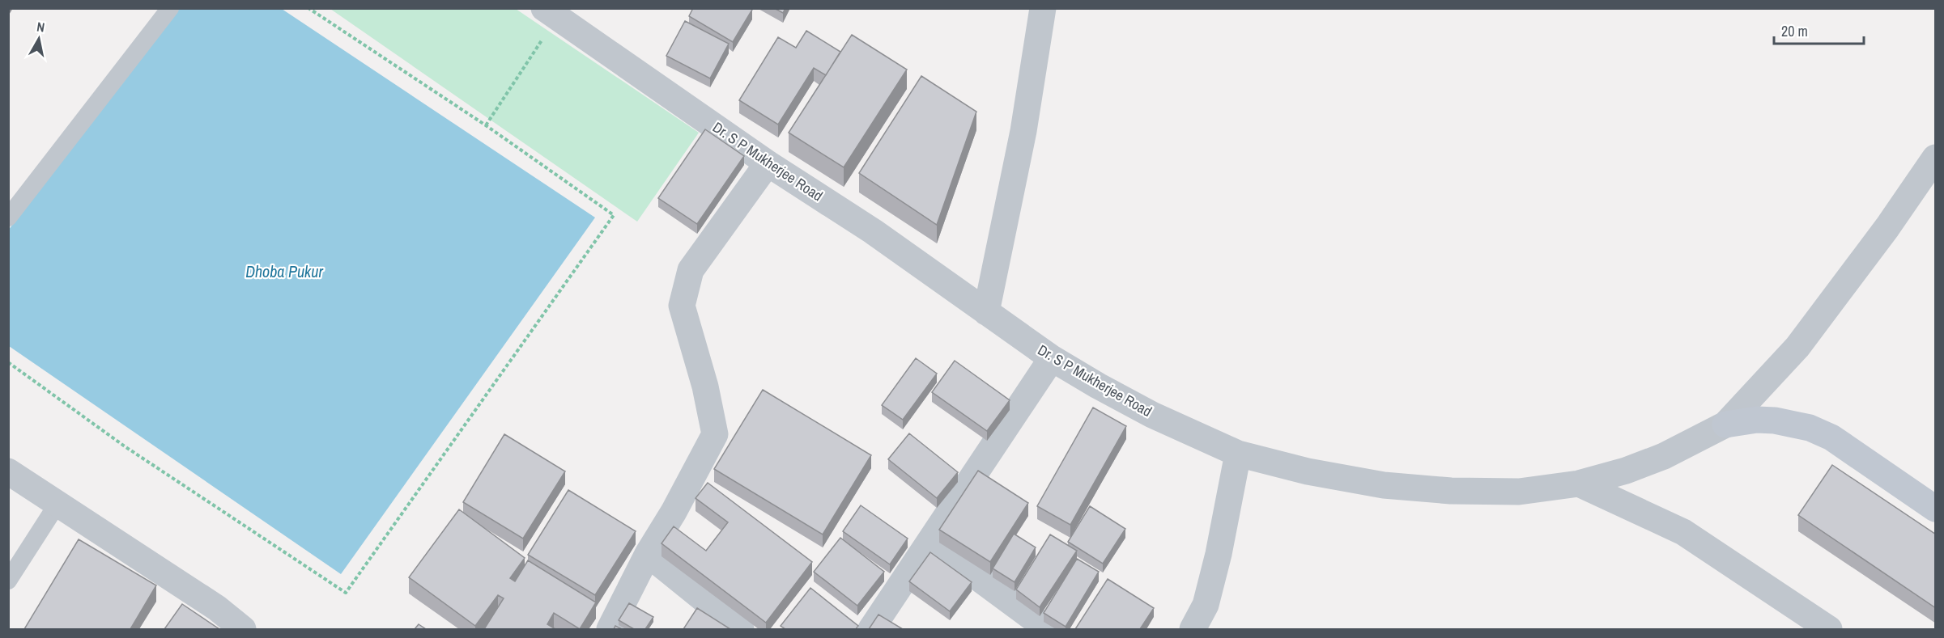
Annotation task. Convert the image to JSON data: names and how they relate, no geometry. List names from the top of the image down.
{
  "streets": {
    "street": ["Dr. S P Mukherjee Road"]
  },
  "water": ["Dhoba Pukur"],
  "scale_bar": "20 m",
  "north": "top"
}
